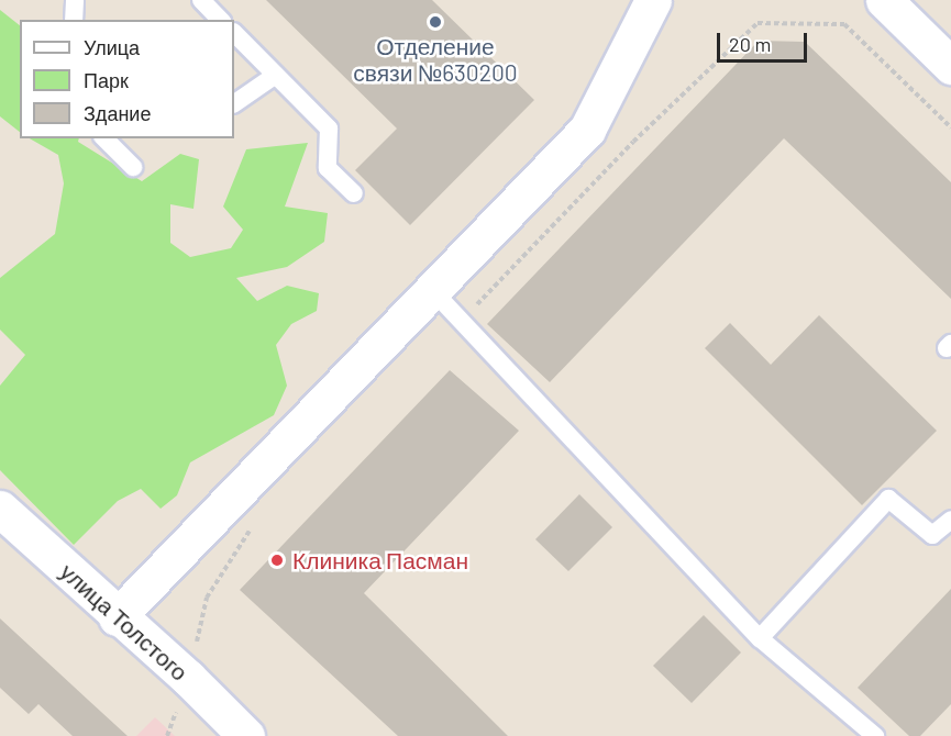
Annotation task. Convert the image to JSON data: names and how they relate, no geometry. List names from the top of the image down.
{
  "streets": {
    "street": ["улица Толстого"]
  },
  "places": ["Отделение связи №630200", "Клиника Пасман"],
  "legend": ["Улица", "Парк", "Здание"],
  "scale_bar": "20 m"
}
